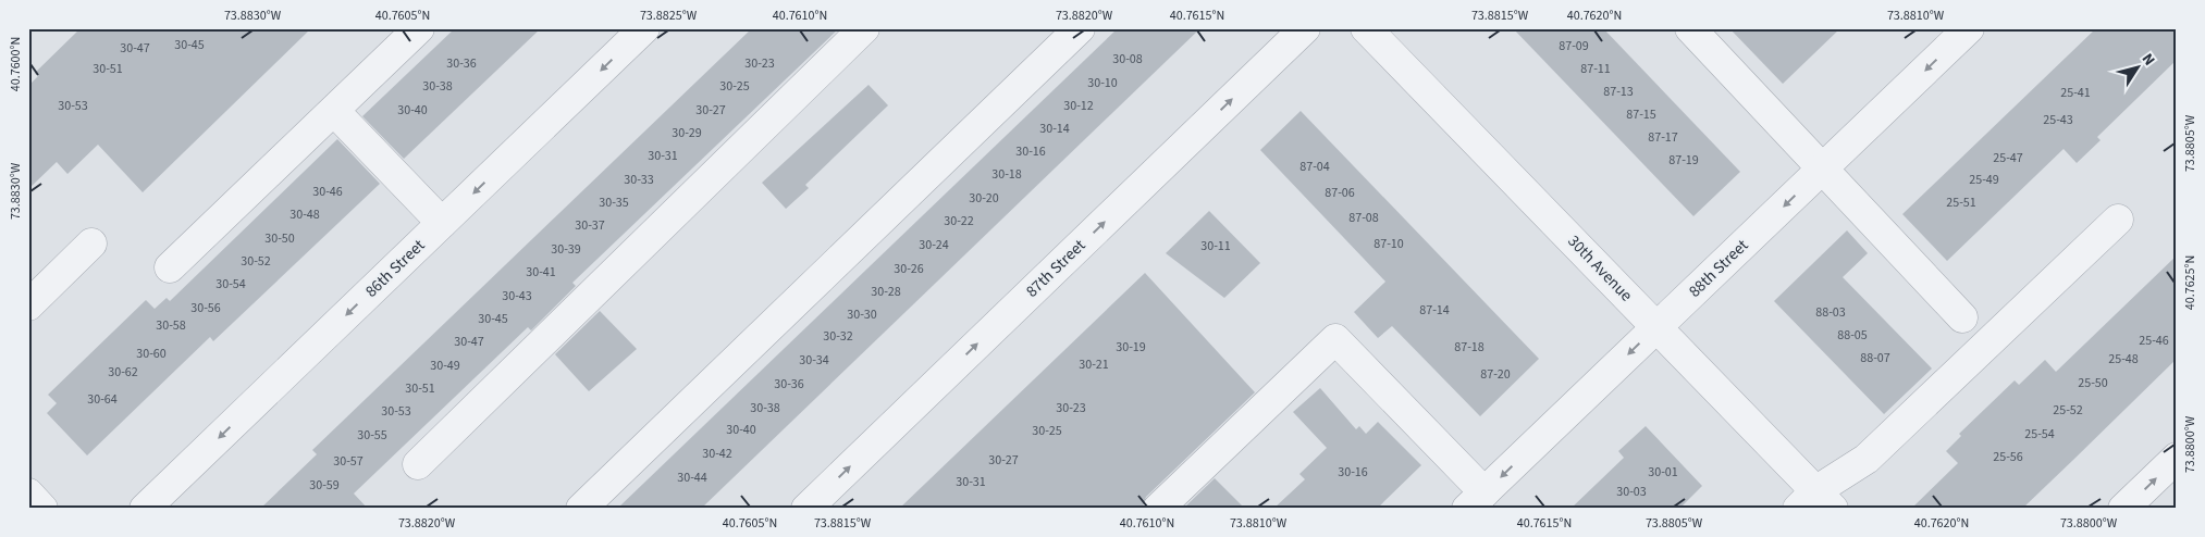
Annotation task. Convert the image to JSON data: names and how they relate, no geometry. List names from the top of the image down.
{
  "streets": {
    "street": [
      "86th Street",
      "87th Street",
      "30th Avenue",
      "88th Street"
    ]
  },
  "crossings": [
    ["30th Avenue", "88th Street"]
  ],
  "house_numbers": [
    "30-45",
    "87-09",
    "30-47",
    "30-08",
    "30-36",
    "30-23",
    "30-51",
    "87-11",
    "30-10",
    "30-38",
    "30-25",
    "87-13",
    "25-41",
    "30-53",
    "30-12",
    "30-40",
    "30-27",
    "87-15",
    "25-43",
    "30-14",
    "30-29",
    "87-17",
    "30-16",
    "30-31",
    "25-47",
    "87-19",
    "87-04",
    "30-18",
    "30-33",
    "25-49",
    "30-46",
    "87-06",
    "30-20",
    "30-35",
    "25-51",
    "30-48",
    "87-08",
    "30-22",
    "30-37",
    "30-50",
    "87-10",
    "30-24",
    "30-11",
    "30-39",
    "30-52",
    "30-26",
    "30-41",
    "30-54",
    "30-28",
    "30-43",
    "30-56",
    "87-14",
    "88-03",
    "30-30",
    "30-45",
    "30-58",
    "88-05",
    "30-32",
    "25-46",
    "30-47",
    "30-19",
    "87-18",
    "30-60",
    "88-07",
    "25-48",
    "30-34",
    "30-21",
    "30-49",
    "30-62",
    "87-20",
    "25-50",
    "30-36",
    "30-51",
    "30-64",
    "30-38",
    "30-23",
    "25-52",
    "30-53",
    "30-40",
    "30-25",
    "25-54",
    "30-55",
    "30-42",
    "25-56",
    "30-27",
    "30-57",
    "30-16",
    "30-01",
    "30-44",
    "30-31",
    "30-59",
    "30-03"
  ],
  "north": "top right",
  "coordinates": [
    "73.8830°W",
    "40.7605°N",
    "73.8825°W",
    "40.7610°N",
    "73.8820°W",
    "40.7615°N",
    "73.8815°W",
    "40.7620°N",
    "73.8810°W",
    "40.7600°N",
    "73.8805°W",
    "40.7625°N",
    "73.8800°W"
  ]
}
